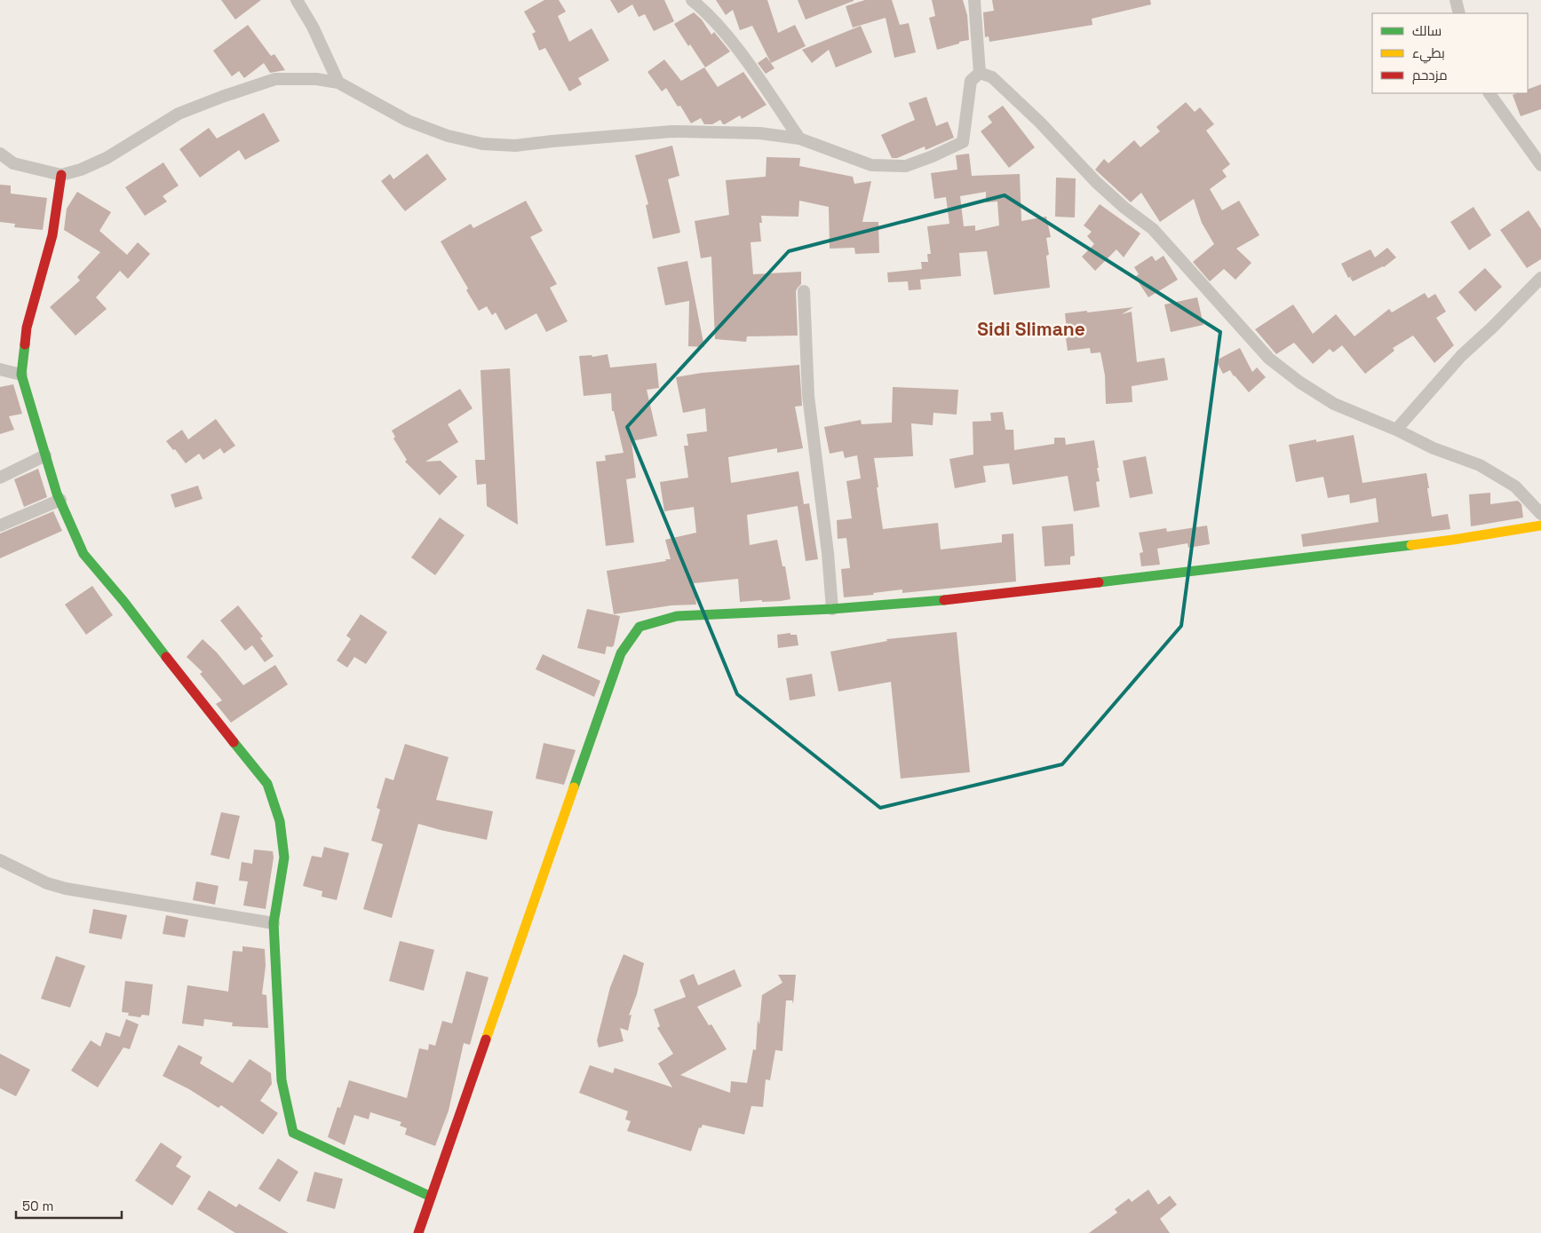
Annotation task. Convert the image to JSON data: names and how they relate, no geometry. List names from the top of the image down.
{
  "districts": ["Sidi Slimane"],
  "legend": ["سالك", "بطيء", "مزدحم"],
  "scale_bar": "50 m"
}
